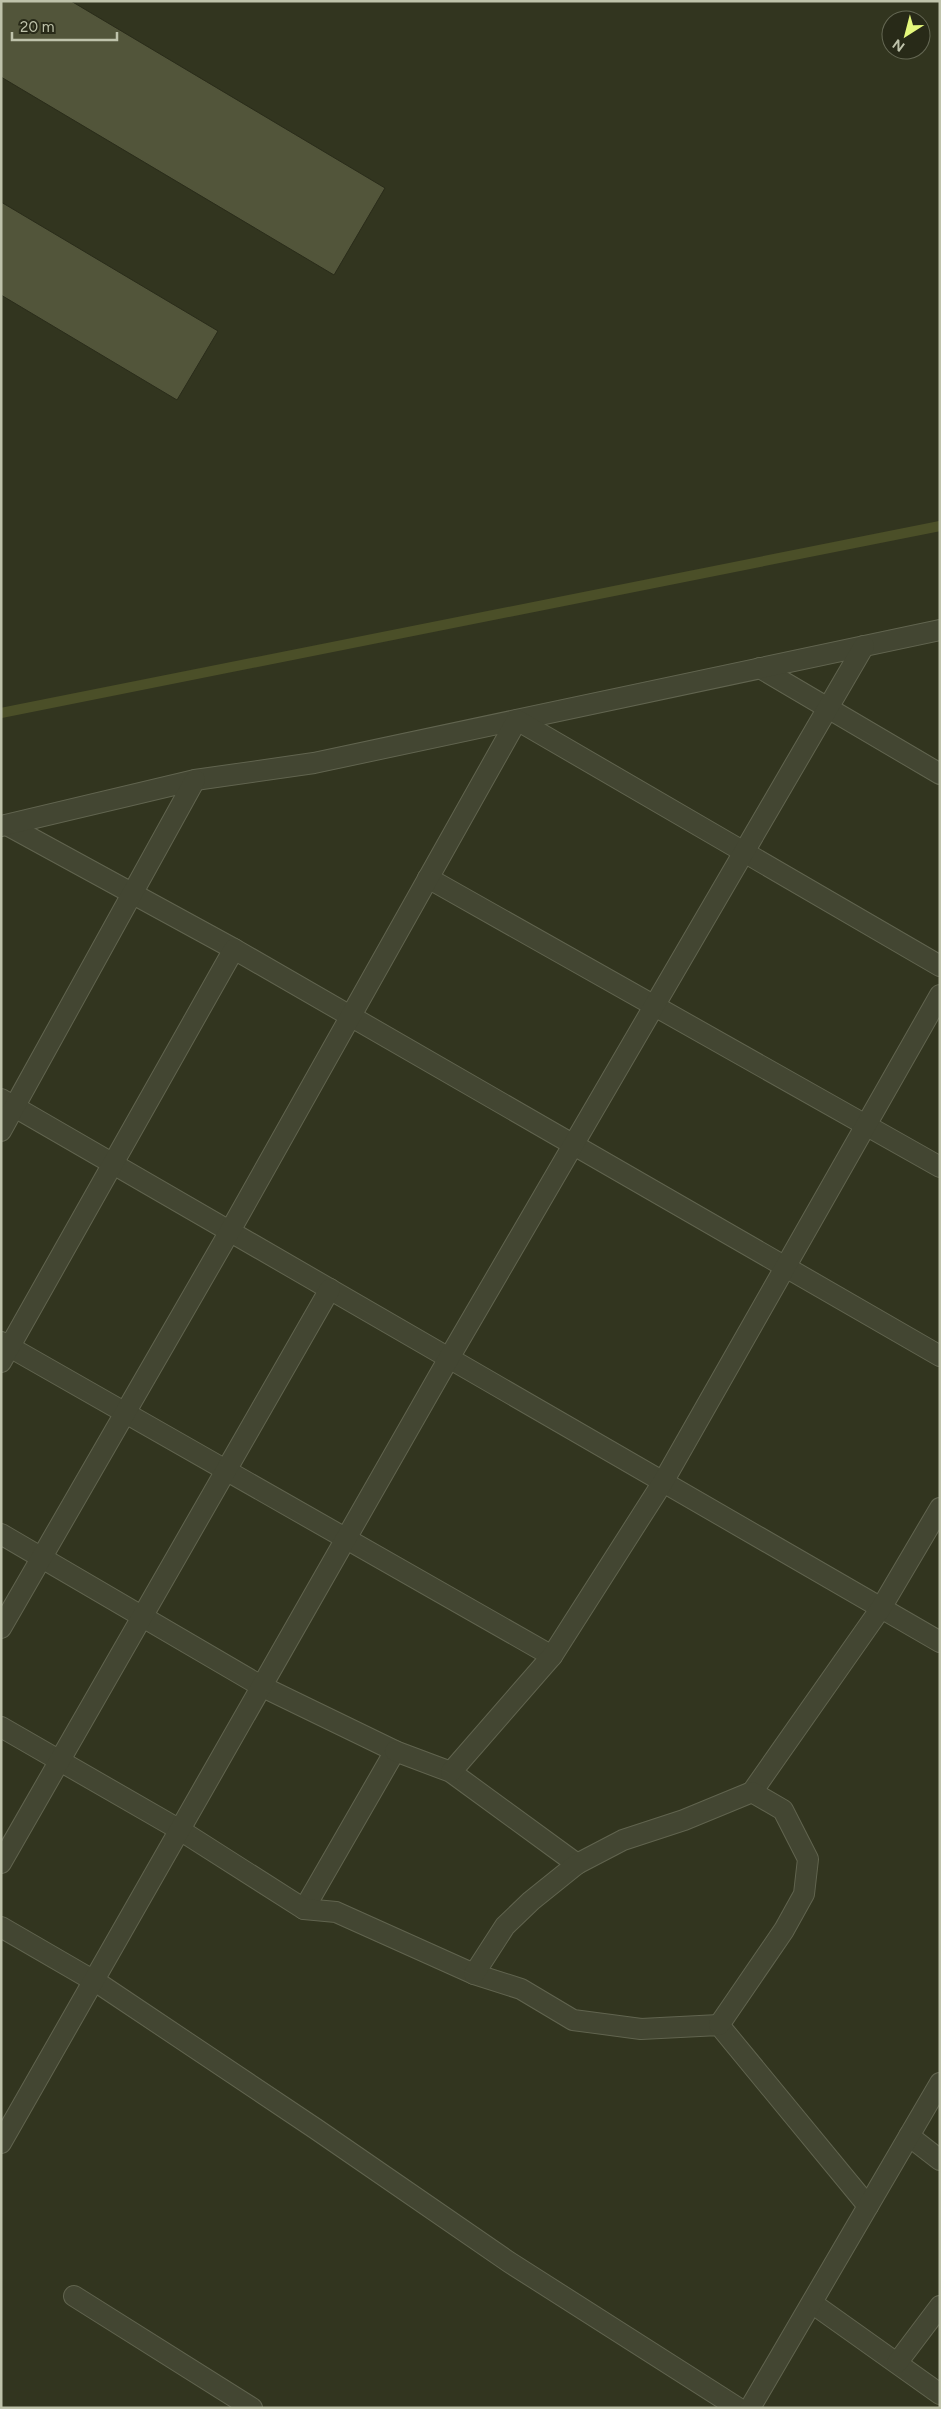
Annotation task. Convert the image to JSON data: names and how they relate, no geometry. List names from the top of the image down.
{
  "scale_bar": "20 m",
  "north": "bottom left"
}
